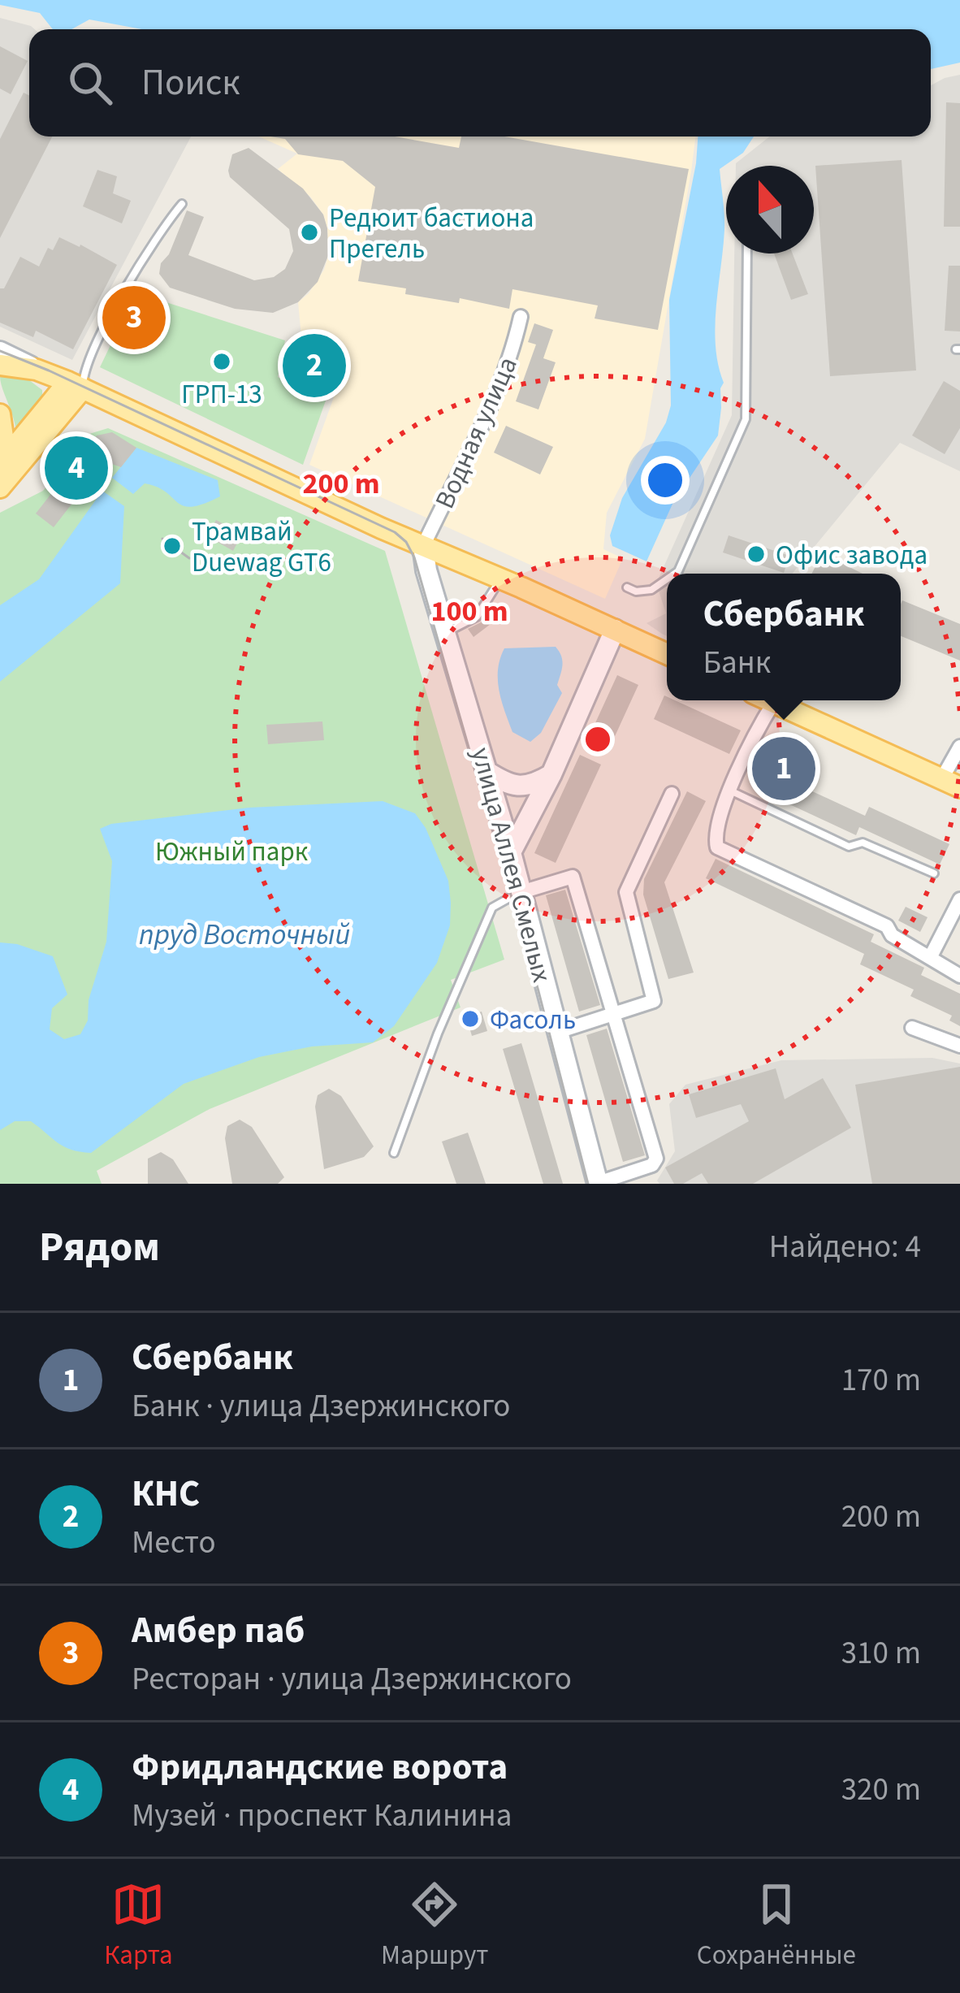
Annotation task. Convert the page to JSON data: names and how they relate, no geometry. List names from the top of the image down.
{
  "streets": {
    "main road": ["улица Аллея Смелых"],
    "street": ["Водная улица"]
  },
  "crossings": [
    ["Водная улица", "улица Аллея Смелых"]
  ],
  "water": ["пруд Восточный"],
  "parks": ["Южный парк"],
  "places": [
    "Редюит бастиона Прегель",
    "ГРП-13",
    "Трамвай Duewag GT6",
    "Офис завода",
    "Фасоль"
  ],
  "north": "top",
  "page": {
    "search": "Поиск",
    "pins": [
      "3",
      "2",
      "4",
      "1"
    ],
    "popup": ["Сбербанк", "Банк"],
    "heading": ["Рядом", "Найдено: 4"],
    "list": [
      {
        "mark": "1",
        "name": "Сбербанк",
        "note": "Банк · улица Дзержинского",
        "value": "170 m"
      },
      {
        "mark": "2",
        "name": "КНС",
        "note": "Место",
        "value": "200 m"
      },
      {
        "mark": "3",
        "name": "Амбер паб",
        "note": "Ресторан · улица Дзержинского",
        "value": "310 m"
      },
      {
        "mark": "4",
        "name": "Фридландские ворота",
        "note": "Музей · проспект Калинина",
        "value": "320 m"
      }
    ],
    "nav": ["Карта", "Маршрут", "Сохранённые"]
  },
  "rings": ["200 m", "100 m"]
}
